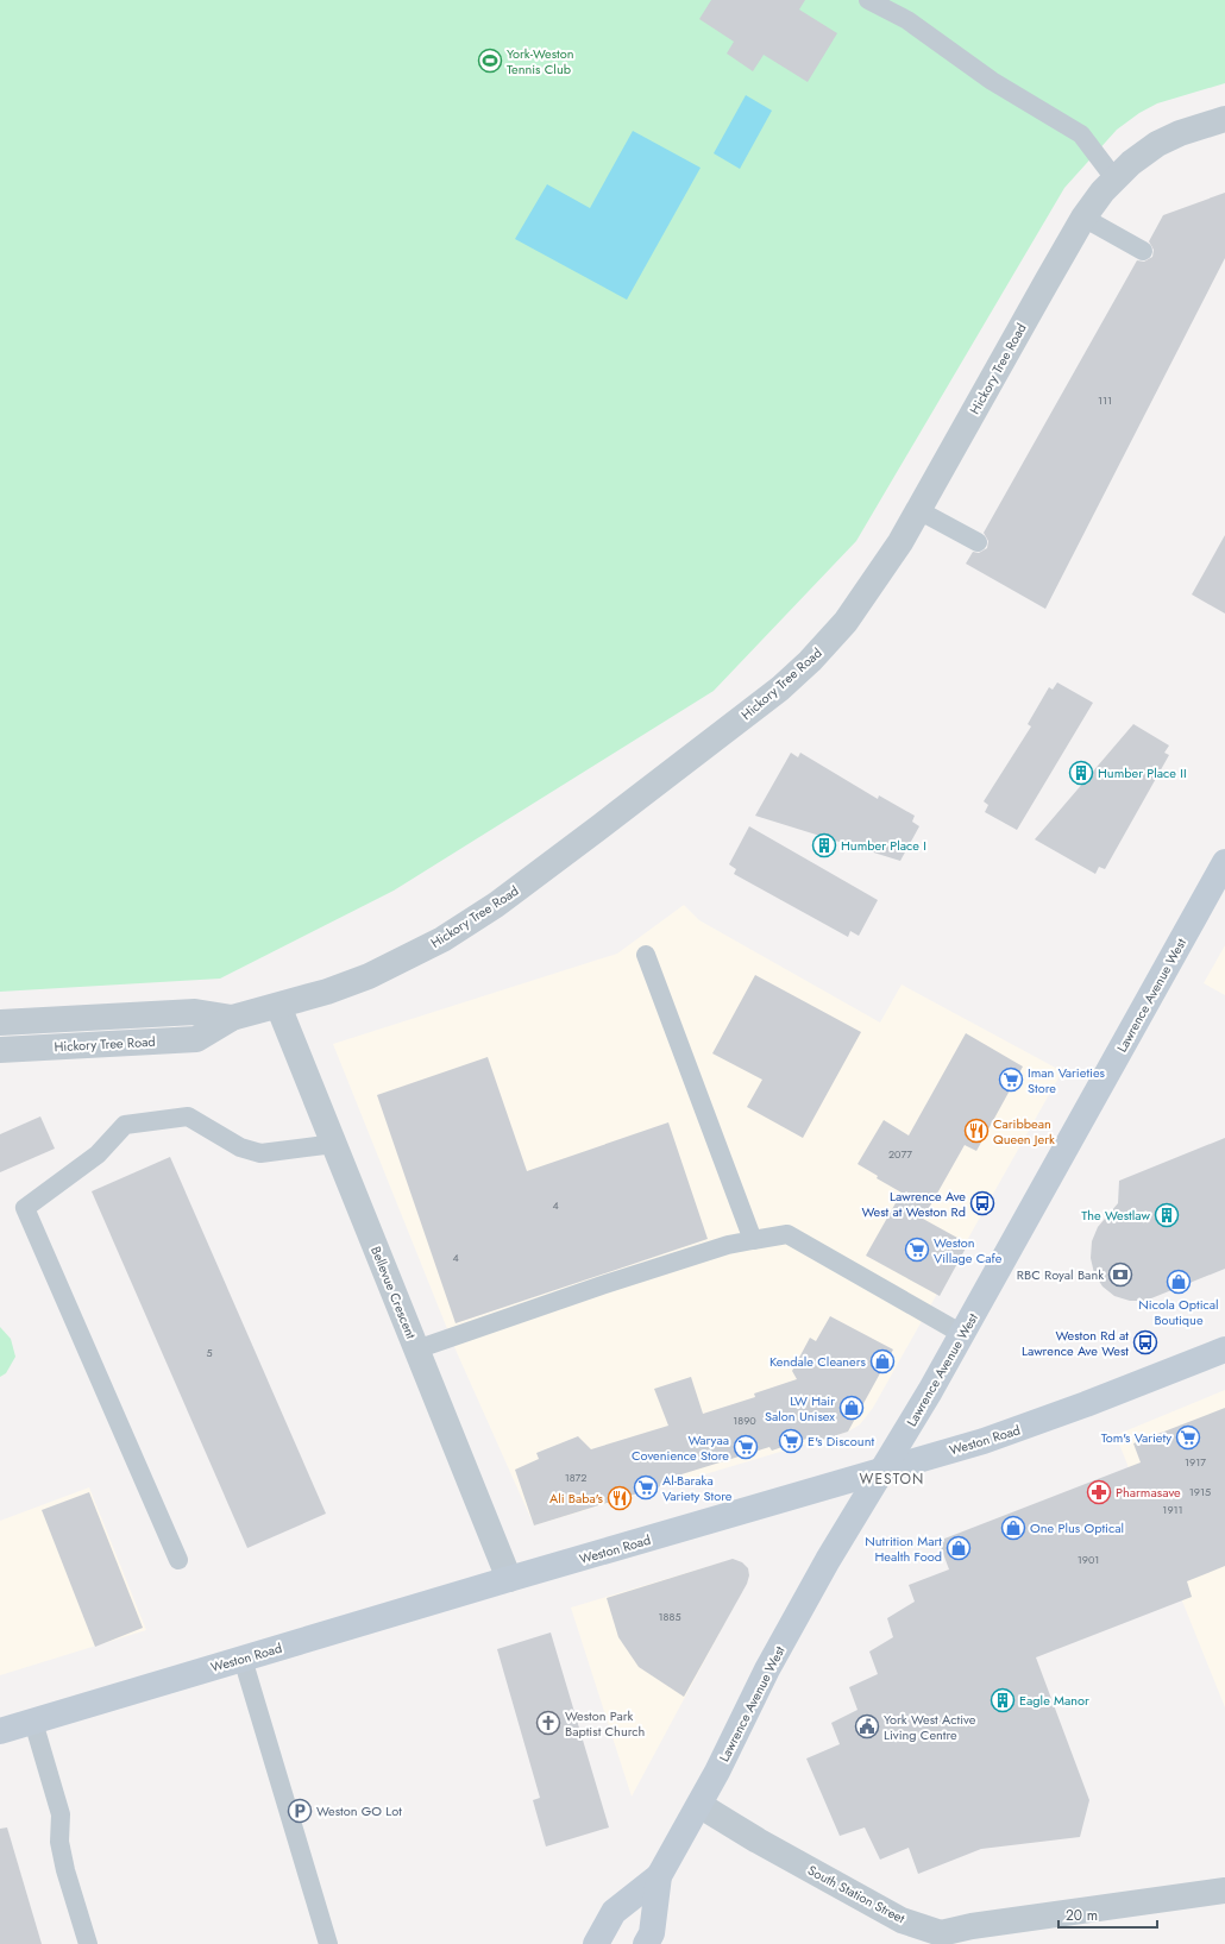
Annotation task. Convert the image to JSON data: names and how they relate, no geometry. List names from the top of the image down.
{
  "streets": {
    "main road": ["Lawrence Avenue West", "Weston Road"],
    "street": ["Hickory Tree Road", "Bellevue Crescent", "South Station Street"]
  },
  "crossings": [
    ["Hickory Tree Road", "Bellevue Crescent"],
    ["Lawrence Avenue West", "Weston Road"],
    ["Lawrence Avenue West", "South Station Street"],
    ["Bellevue Crescent", "Weston Road"]
  ],
  "districts": ["WESTON"],
  "places": {
    "sports": ["York-Weston Tennis Club"],
    "building": [
      "Humber Place II",
      "Humber Place I",
      "The Westlaw",
      "Eagle Manor"
    ],
    "supermarket": [
      "Iman Varieties Store",
      "Weston Village Cafe",
      "Tom's Variety",
      "E's Discount",
      "Waryaa Covenience Store",
      "Al-Baraka Variety Store"
    ],
    "restaurant": ["Caribbean Queen Jerk", "Ali Baba's"],
    "bus stop": ["Lawrence Ave West at Weston Rd", "Weston Rd at Lawrence Ave West"],
    "bank": ["RBC Royal Bank"],
    "shop": [
      "Nicola Optical Boutique",
      "Kendale Cleaners",
      "LW Hair Salon Unisex",
      "One Plus Optical",
      "Nutrition Mart Health Food"
    ],
    "pharmacy": ["Pharmasave"],
    "church": ["Weston Park Baptist Church"],
    "public building": ["York West Active Living Centre"],
    "parking": ["Weston GO Lot"]
  },
  "house_numbers": [
    "111",
    "2077",
    "4",
    "4",
    "5",
    "1890",
    "1917",
    "1872",
    "1915",
    "1911",
    "1901",
    "1885"
  ],
  "scale_bar": "20 m"
}
